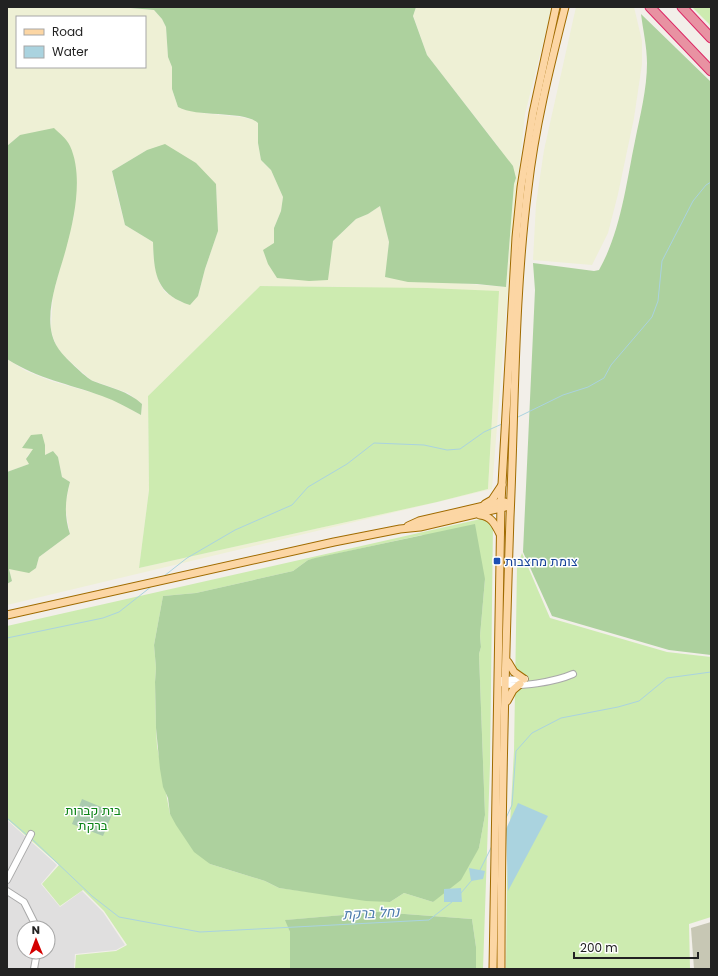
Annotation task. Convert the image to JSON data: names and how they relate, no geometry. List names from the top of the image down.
{
  "water": ["נחל ברקת"],
  "parks": ["בית קברות ברקת"],
  "places": {
    "transit": ["צומת מחצבות"]
  },
  "legend": ["Road", "Water"],
  "scale_bar": "200 m",
  "north": "top"
}
